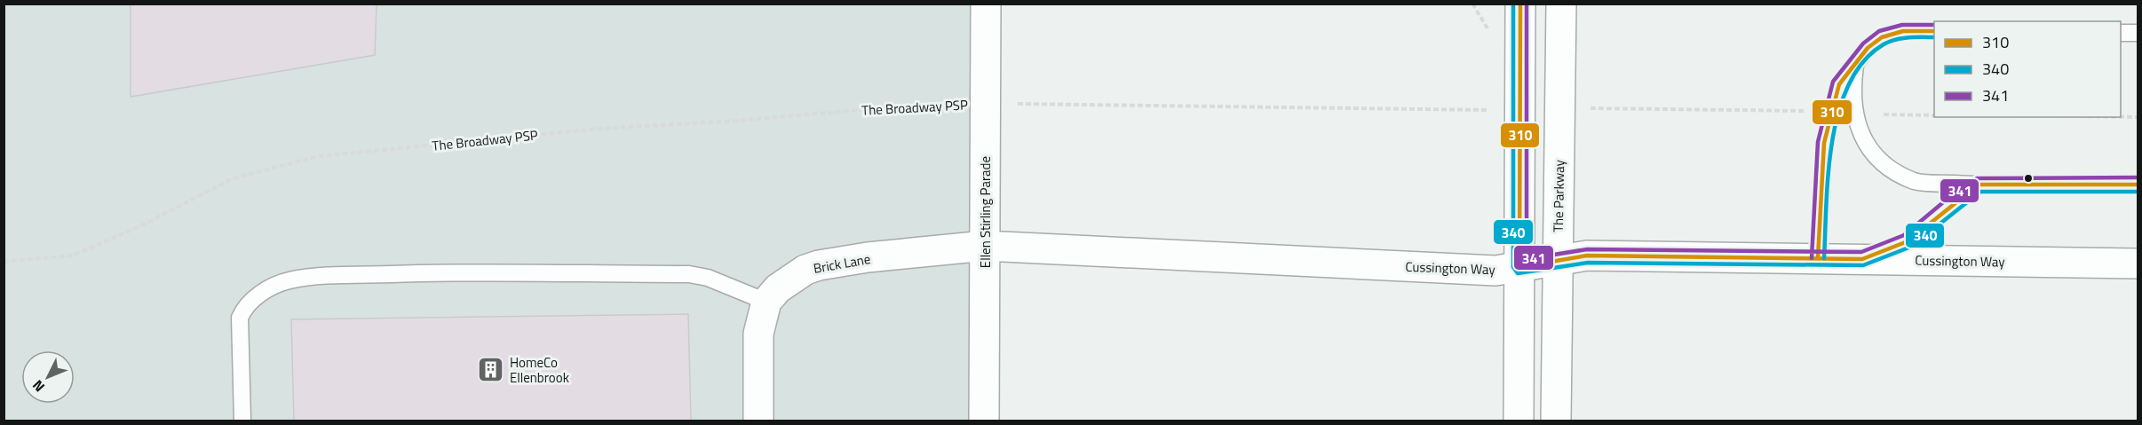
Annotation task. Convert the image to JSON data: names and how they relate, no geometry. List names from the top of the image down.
{
  "streets": {
    "street": [
      "The Parkway",
      "Ellen Stirling Parade",
      "Cussington Way",
      "Brick Lane"
    ],
    "path": ["The Broadway PSP"]
  },
  "crossings": [
    ["The Broadway PSP", "Ellen Stirling Parade"],
    ["The Parkway", "Cussington Way"],
    ["Ellen Stirling Parade", "Cussington Way"],
    ["Ellen Stirling Parade", "Brick Lane"],
    ["Cussington Way", "Brick Lane"]
  ],
  "places": {
    "building": ["HomeCo Ellenbrook"]
  },
  "lines": ["transit line 310", "transit line 340", "transit line 341"],
  "legend": ["310", "340", "341"],
  "north": "bottom left"
}
